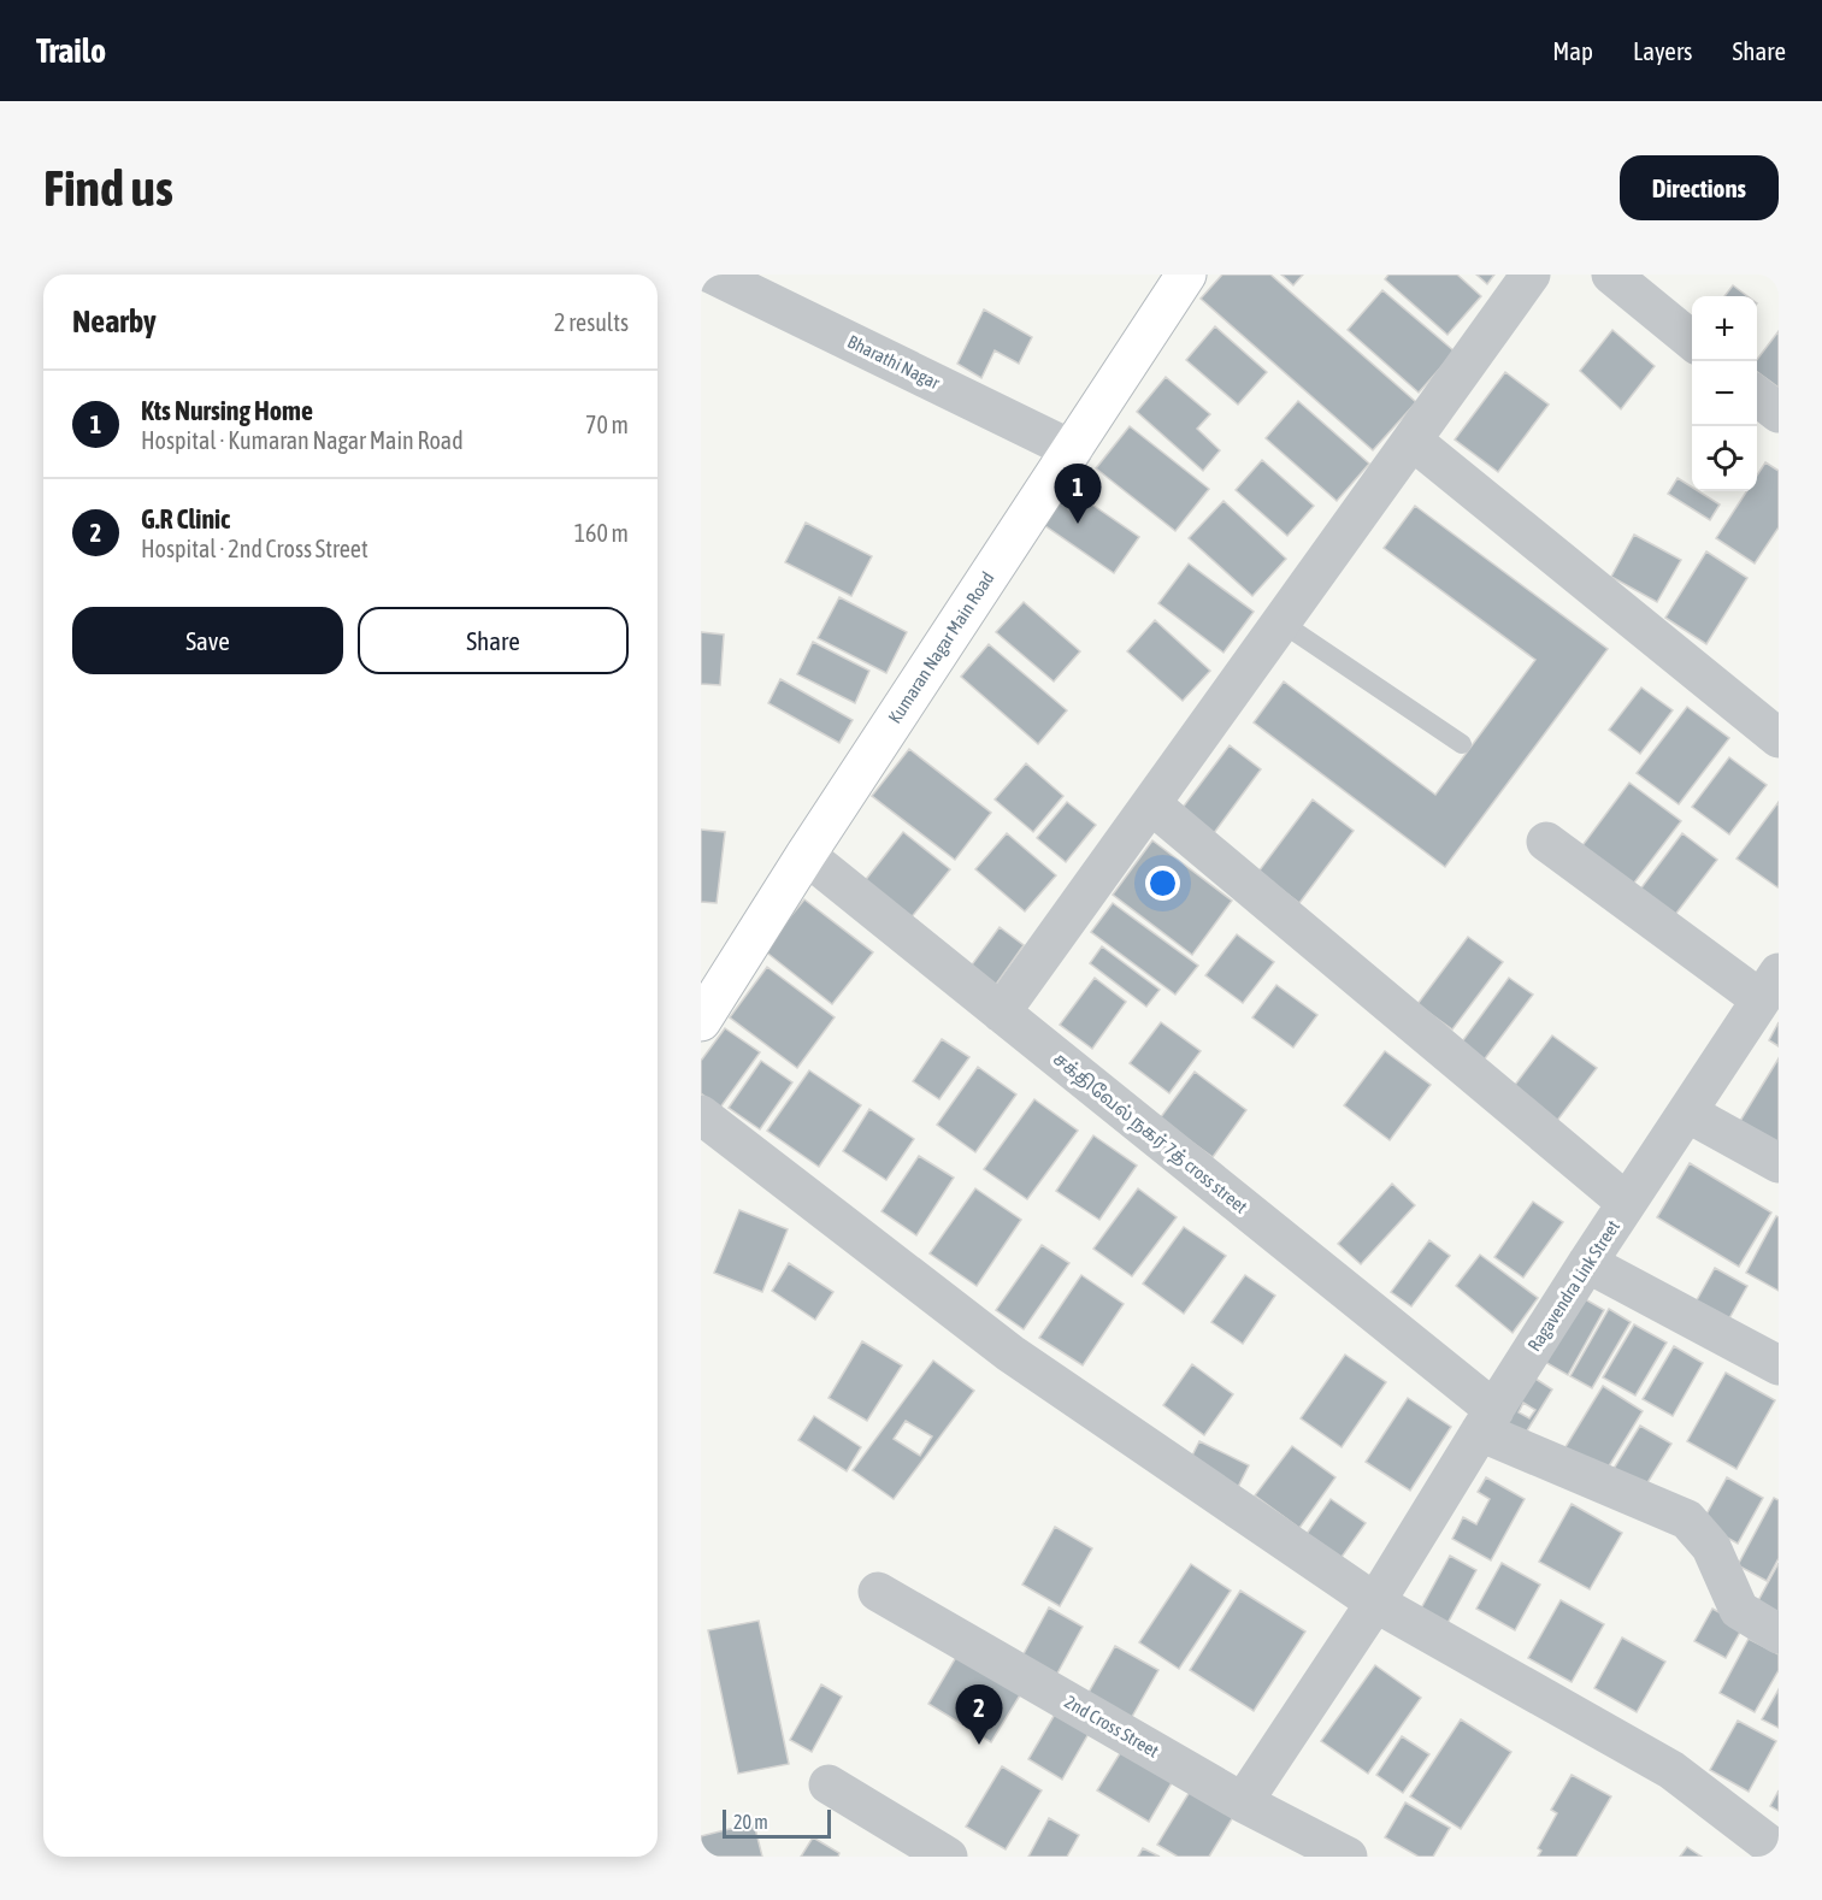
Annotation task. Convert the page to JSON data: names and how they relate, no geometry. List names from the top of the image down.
{
  "streets": {
    "main road": ["Kumaran Nagar Main Road"],
    "street": [
      "Bharathi Nagar",
      "சக்திவேல் நகர் 7த் cross street",
      "Ragavendra Link Street",
      "2nd Cross Street"
    ]
  },
  "crossings": [
    ["Bharathi Nagar", "Kumaran Nagar Main Road"],
    ["Kumaran Nagar Main Road", "சக்திவேல் நகர் 7த் cross street"],
    ["சக்திவேல் நகர் 7த் cross street", "Ragavendra Link Street"],
    ["Ragavendra Link Street", "2nd Cross Street"]
  ],
  "scale_bar": "20 m",
  "page": {
    "header": "Trailo",
    "nav": ["Map", "Layers", "Share"],
    "buttons": [
      "Directions",
      ["Save", "Share"]
    ],
    "title": "Find us",
    "heading": ["Nearby", "2 results"],
    "map_buttons": ["+", "−"],
    "list": [
      {
        "mark": "1",
        "name": "Kts Nursing Home",
        "note": "Hospital · Kumaran Nagar Main Road",
        "value": "70 m"
      },
      {
        "mark": "2",
        "name": "G.R Clinic",
        "note": "Hospital · 2nd Cross Street",
        "value": "160 m"
      }
    ],
    "pins": ["1", "2"],
    "scale": "20 m"
  }
}
